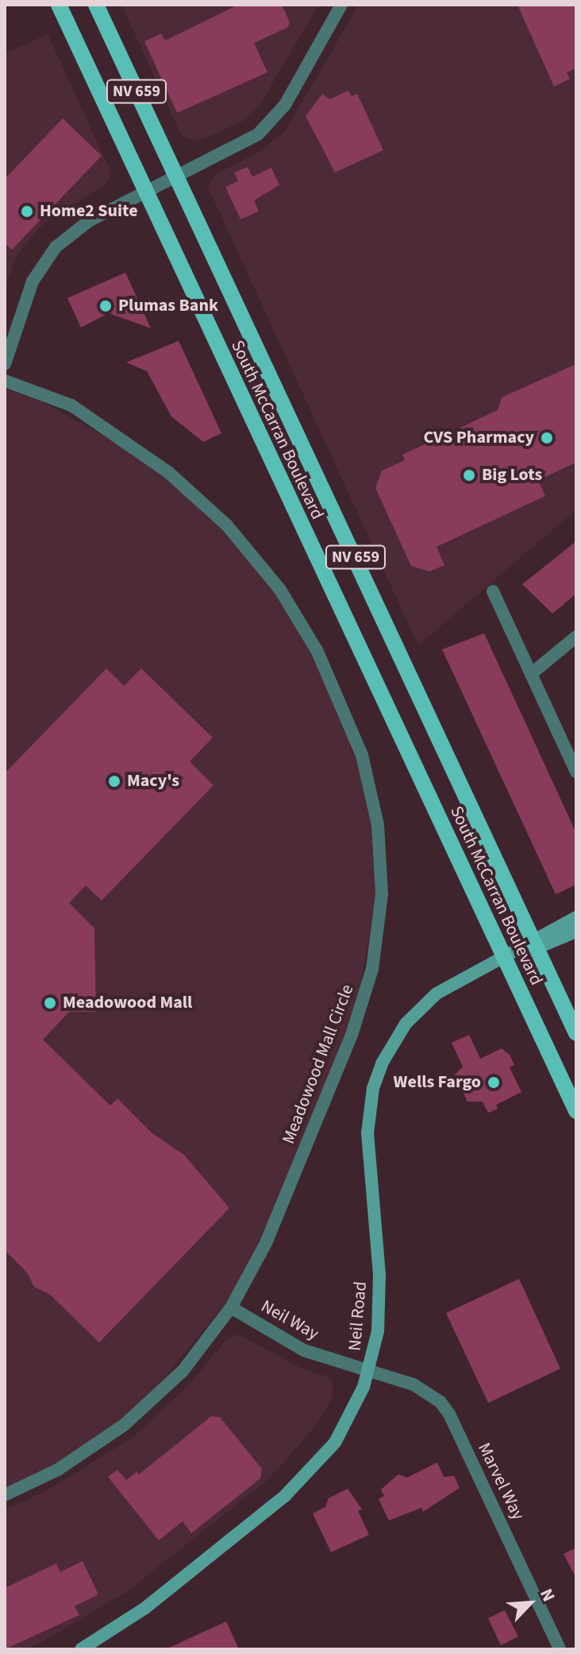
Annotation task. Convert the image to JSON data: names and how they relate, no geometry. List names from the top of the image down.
{
  "streets": {
    "main road": ["NV 659", "South McCarran Boulevard"],
    "street": [
      "Meadowood Mall Circle",
      "Neil Road",
      "Neil Way",
      "Marvel Way"
    ]
  },
  "crossings": [
    ["South McCarran Boulevard", "Neil Road"],
    ["Meadowood Mall Circle", "Neil Way"],
    ["Neil Road", "Neil Way"],
    ["Neil Road", "Marvel Way"],
    ["Neil Way", "Marvel Way"]
  ],
  "places": [
    "Home2 Suite",
    "Plumas Bank",
    "CVS Pharmacy",
    "Big Lots",
    "Macy's",
    "Meadowood Mall",
    "Wells Fargo"
  ],
  "north": "top right"
}
